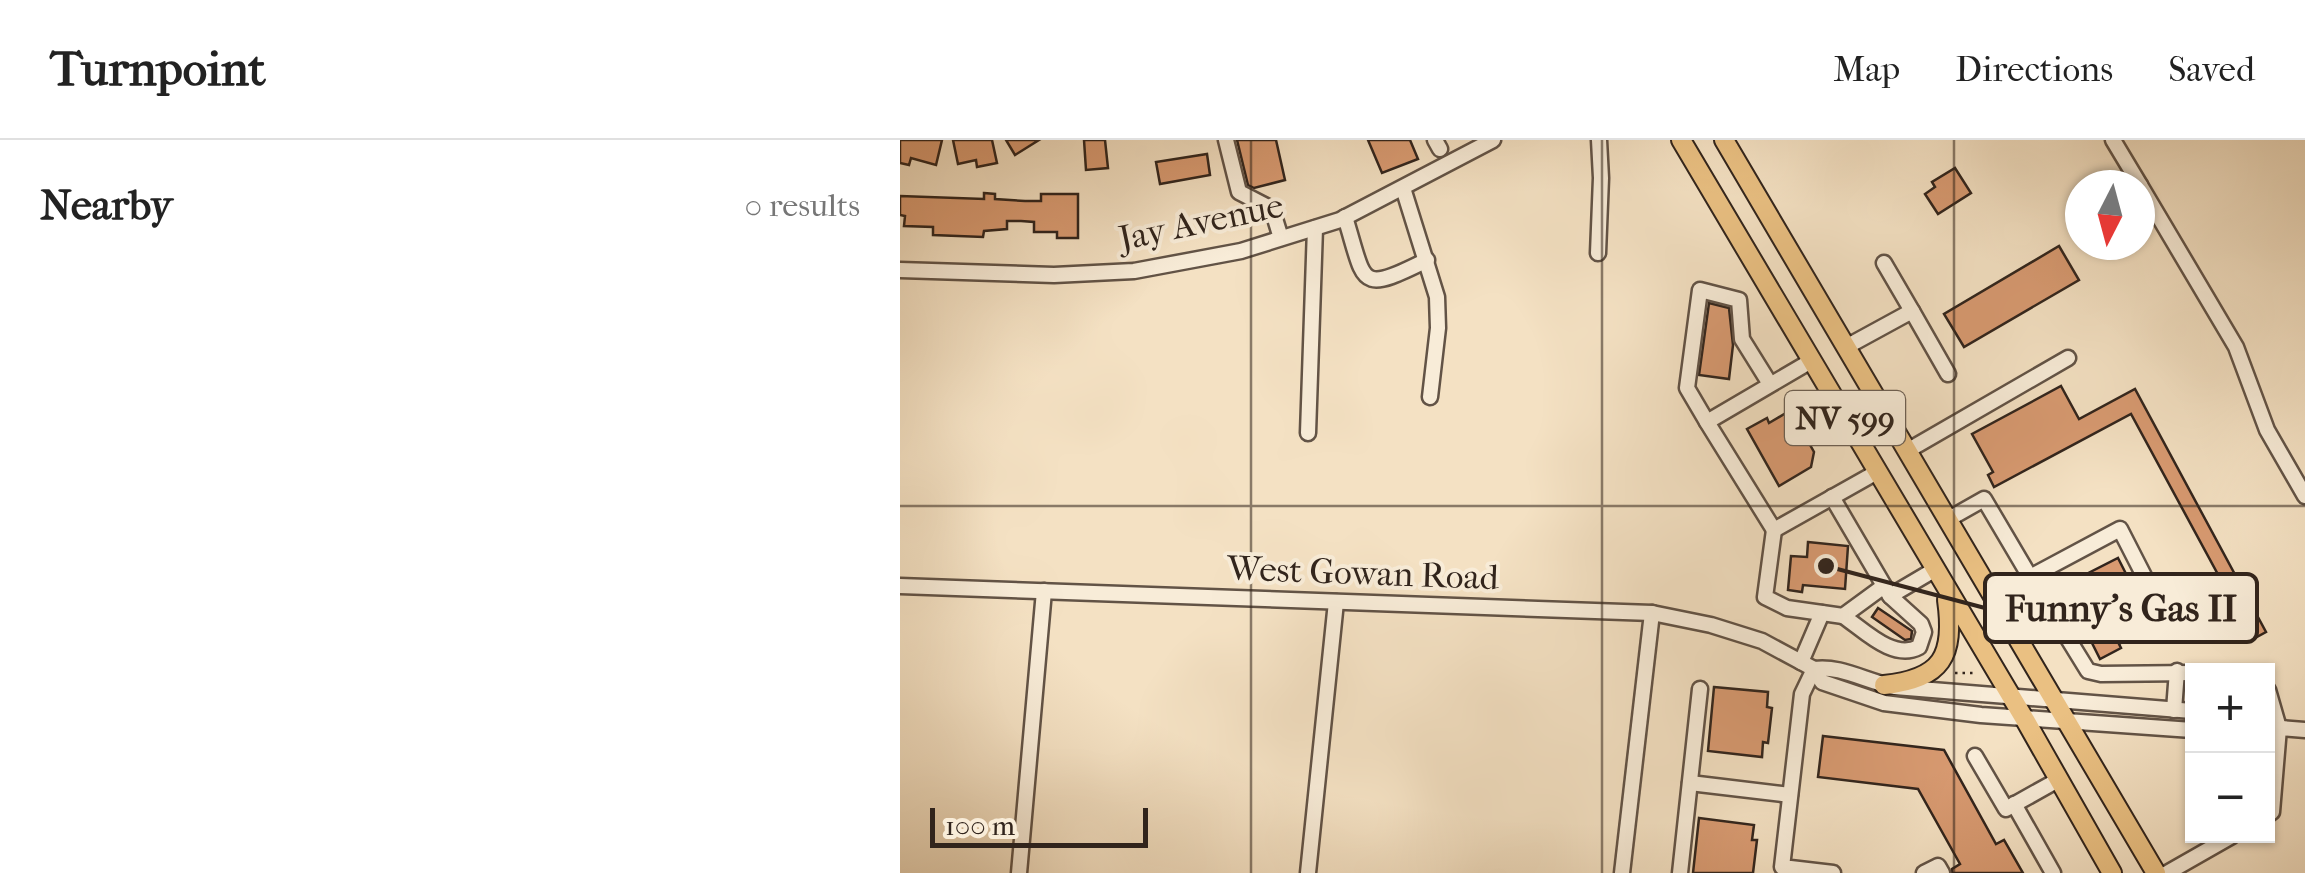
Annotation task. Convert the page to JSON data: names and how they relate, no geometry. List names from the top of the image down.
{
  "streets": {
    "main road": ["NV 599"],
    "street": ["Jay Avenue", "West Gowan Road"]
  },
  "crossings": [
    ["NV 599", "West Gowan Road"]
  ],
  "places": ["Funny's Gas II"],
  "scale_bar": "100 m",
  "north": "bottom",
  "page": {
    "header": "Turnpoint",
    "nav": ["Map", "Directions", "Saved"],
    "heading": ["Nearby", "0 results"],
    "map_buttons": ["+", "−"],
    "scale": "100 m"
  }
}
